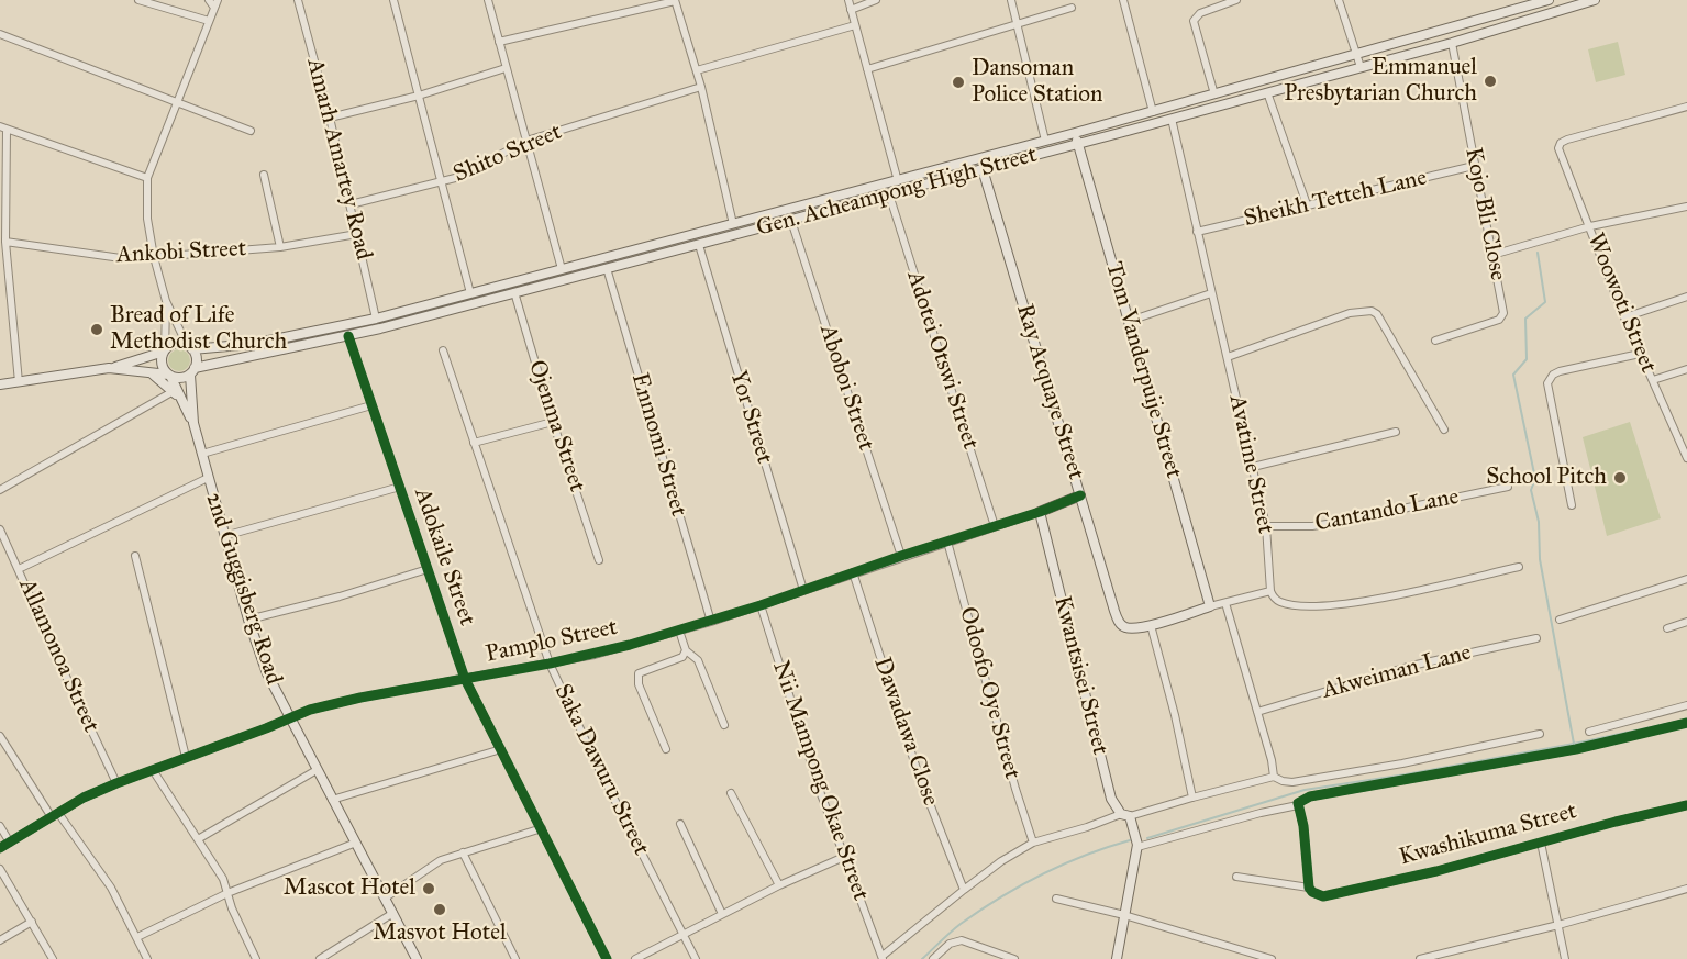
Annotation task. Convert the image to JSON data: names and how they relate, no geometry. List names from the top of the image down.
{
  "streets": {
    "main road": [
      "Gen. Acheampong High Street",
      "Tom Vanderpuije Street",
      "Ray Acquaye Street",
      "2nd Guggisberg Road",
      "Pamplo Street",
      "Kwantsisei Street"
    ],
    "street": [
      "Shito Street",
      "Amarh Amartey Road",
      "Sheikh Tetteh Lane",
      "Kojo Bli Close",
      "Ankobi Street",
      "Woowoti Street",
      "Adotei Otswi Street",
      "Aboboi Street",
      "Yor Street",
      "Ojenma Street",
      "Enmomi Street",
      "Avatime Street",
      "Cantando Lane",
      "Adokaile Street",
      "Allamonoa Street",
      "Akweiman Lane",
      "Odoofo Oye Street",
      "Dawadawa Close",
      "Saka Dawuru Street",
      "Nii Mampong Okae Street",
      "Kwashikuma Street"
    ]
  },
  "crossings": [
    ["Shito Street", "Amarh Amartey Road"],
    ["Amarh Amartey Road", "Gen. Acheampong High Street"],
    ["Amarh Amartey Road", "Ankobi Street"],
    ["Gen. Acheampong High Street", "Kojo Bli Close"],
    ["Gen. Acheampong High Street", "Adotei Otswi Street"],
    ["Gen. Acheampong High Street", "Tom Vanderpuije Street"],
    ["Gen. Acheampong High Street", "Aboboi Street"],
    ["Gen. Acheampong High Street", "Ray Acquaye Street"],
    ["Gen. Acheampong High Street", "Yor Street"],
    ["Gen. Acheampong High Street", "Ojenma Street"],
    ["Gen. Acheampong High Street", "Enmomi Street"],
    ["Gen. Acheampong High Street", "Avatime Street"],
    ["Gen. Acheampong High Street", "Adokaile Street"],
    ["Gen. Acheampong High Street", "2nd Guggisberg Road"],
    ["Sheikh Tetteh Lane", "Kojo Bli Close"],
    ["Sheikh Tetteh Lane", "Avatime Street"],
    ["Adotei Otswi Street", "Pamplo Street"],
    ["Tom Vanderpuije Street", "Ray Acquaye Street"],
    ["Aboboi Street", "Pamplo Street"],
    ["Ray Acquaye Street", "Pamplo Street"],
    ["Yor Street", "Pamplo Street"],
    ["Enmomi Street", "Pamplo Street"],
    ["Avatime Street", "Cantando Lane"],
    ["Adokaile Street", "Pamplo Street"],
    ["2nd Guggisberg Road", "Pamplo Street"],
    ["Pamplo Street", "Allamonoa Street"],
    ["Pamplo Street", "Kwantsisei Street"],
    ["Pamplo Street", "Odoofo Oye Street"],
    ["Pamplo Street", "Dawadawa Close"],
    ["Pamplo Street", "Saka Dawuru Street"],
    ["Pamplo Street", "Nii Mampong Okae Street"]
  ],
  "places": [
    "Emmanuel Presbytarian Church",
    "Dansoman Police Station",
    "Bread of Life Methodist Church",
    "School Pitch",
    "Mascot Hotel",
    "Masvot Hotel"
  ]
}
